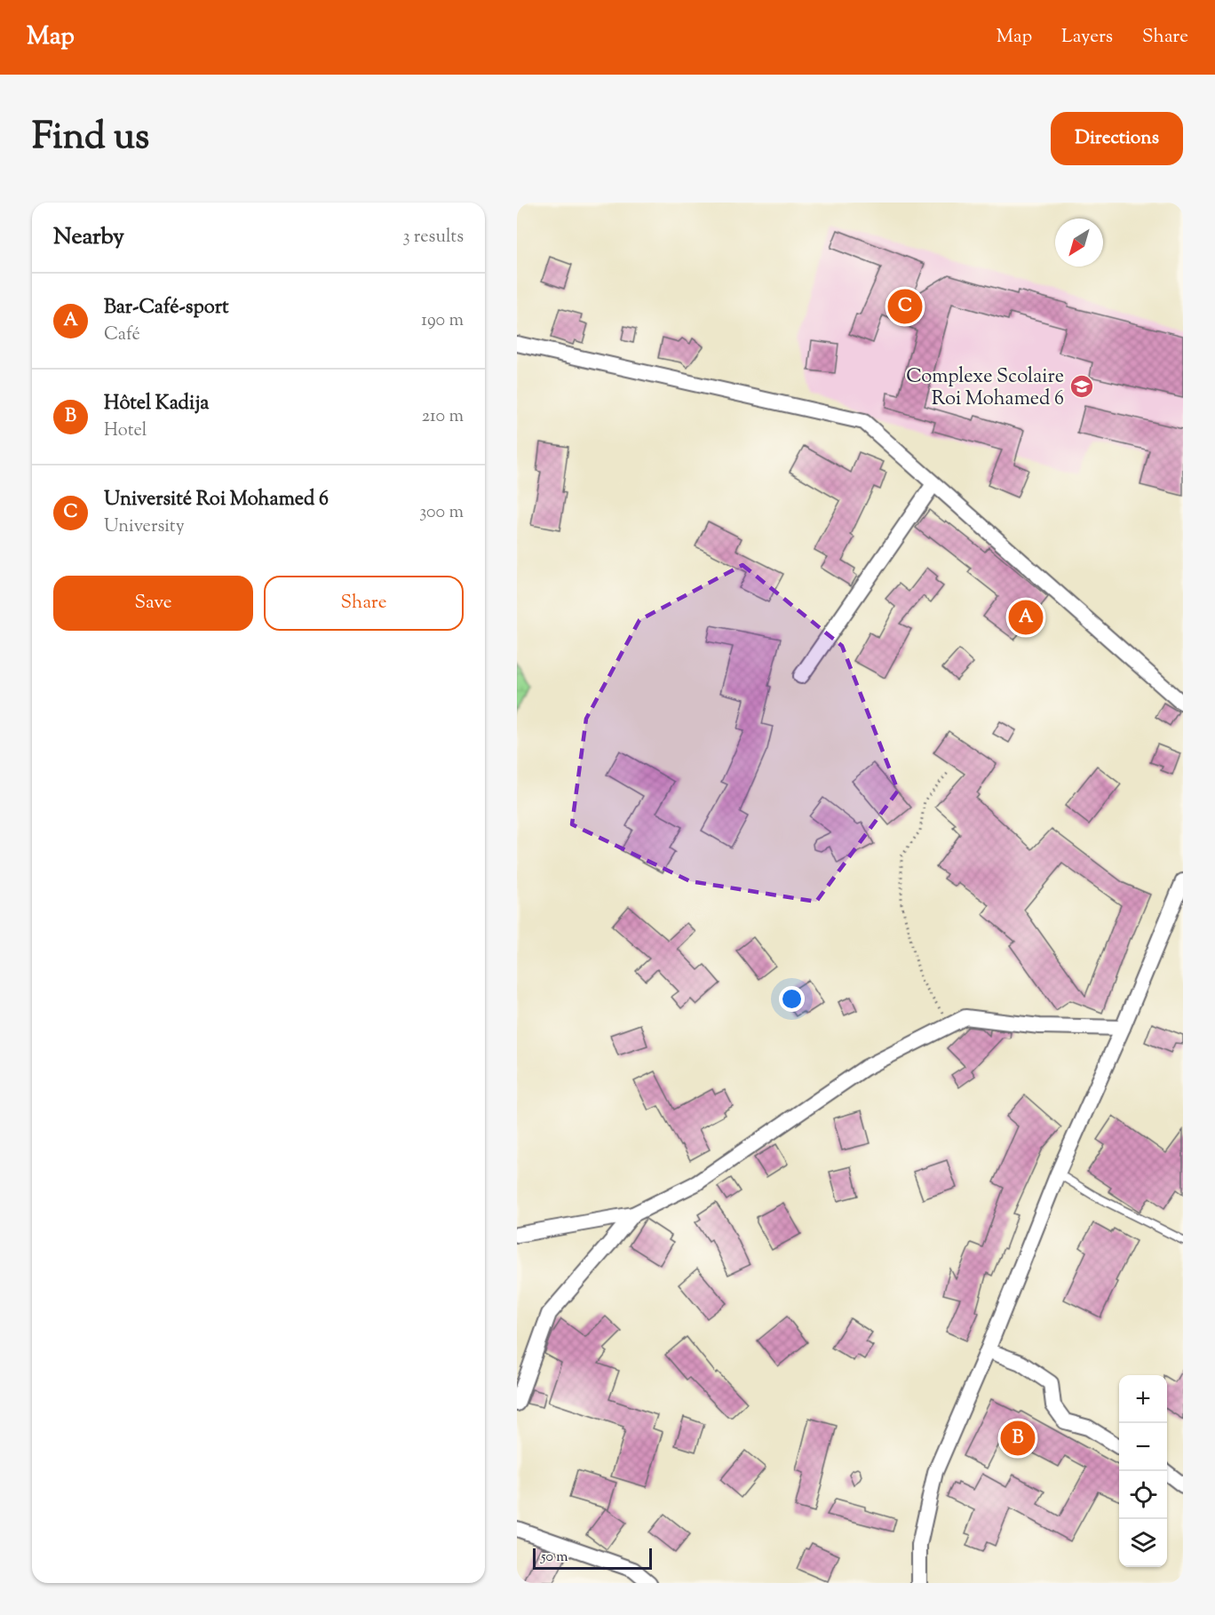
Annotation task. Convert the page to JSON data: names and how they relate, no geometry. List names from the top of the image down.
{
  "places": {
    "school or university": ["Complexe Scolaire Roi Mohamed 6"]
  },
  "scale_bar": "50 m",
  "north": "bottom left",
  "page": {
    "header": "Map",
    "nav": ["Map", "Layers", "Share"],
    "title": "Find us",
    "buttons": [
      "Directions",
      ["Save", "Share"]
    ],
    "heading": ["Nearby", "3 results"],
    "list": [
      {
        "mark": "A",
        "name": "Bar-Café-sport",
        "note": "Café",
        "value": "190 m"
      },
      {
        "mark": "B",
        "name": "Hôtel Kadija",
        "note": "Hotel",
        "value": "210 m"
      },
      {
        "mark": "C",
        "name": "Université Roi Mohamed 6",
        "note": "University",
        "value": "300 m"
      }
    ],
    "pins": ["C", "A", "B"],
    "map_buttons": ["+", "−"],
    "scale": "50 m"
  }
}
